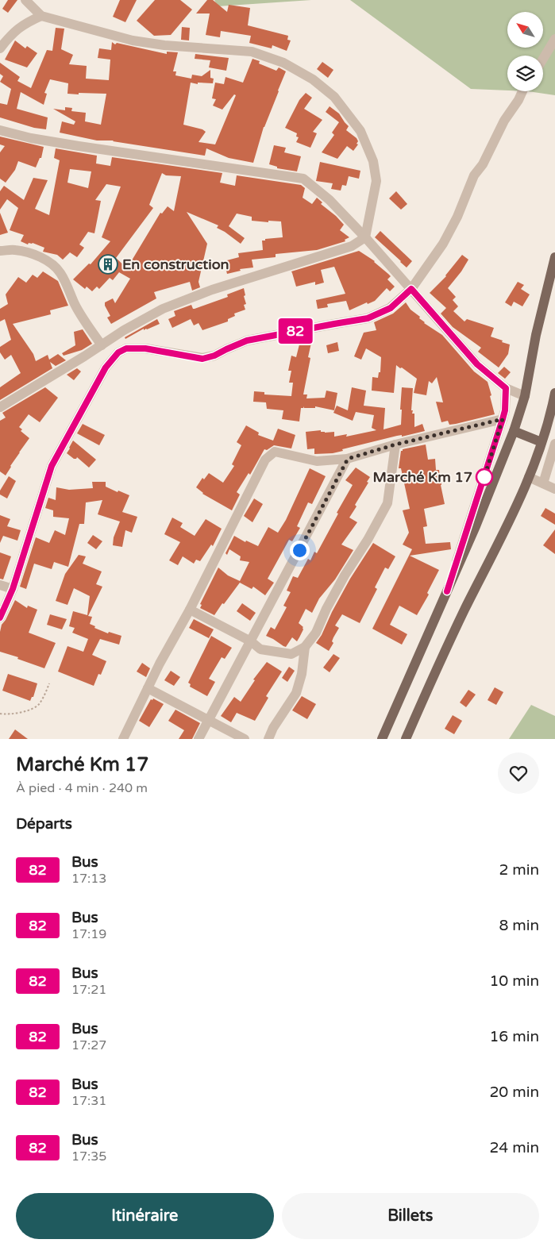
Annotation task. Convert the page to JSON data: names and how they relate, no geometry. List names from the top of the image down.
{
  "places": {
    "building": ["En construction"],
    "other": ["Marché Km 17"]
  },
  "lines": ["bus line 82"],
  "north": "top left",
  "page": {
    "on_map": "82",
    "heading": [
      ["Marché Km 17", "À pied · 4 min · 240 m"],
      "Départs"
    ],
    "list": [
      {
        "mark": "82",
        "name": "Bus",
        "note": "17:13",
        "value": "2 min"
      },
      {
        "mark": "82",
        "name": "Bus",
        "note": "17:19",
        "value": "8 min"
      },
      {
        "mark": "82",
        "name": "Bus",
        "note": "17:21",
        "value": "10 min"
      },
      {
        "mark": "82",
        "name": "Bus",
        "note": "17:27",
        "value": "16 min"
      },
      {
        "mark": "82",
        "name": "Bus",
        "note": "17:31",
        "value": "20 min"
      },
      {
        "mark": "82",
        "name": "Bus",
        "note": "17:35",
        "value": "24 min"
      }
    ],
    "buttons": ["Itinéraire", "Billets"]
  }
}
